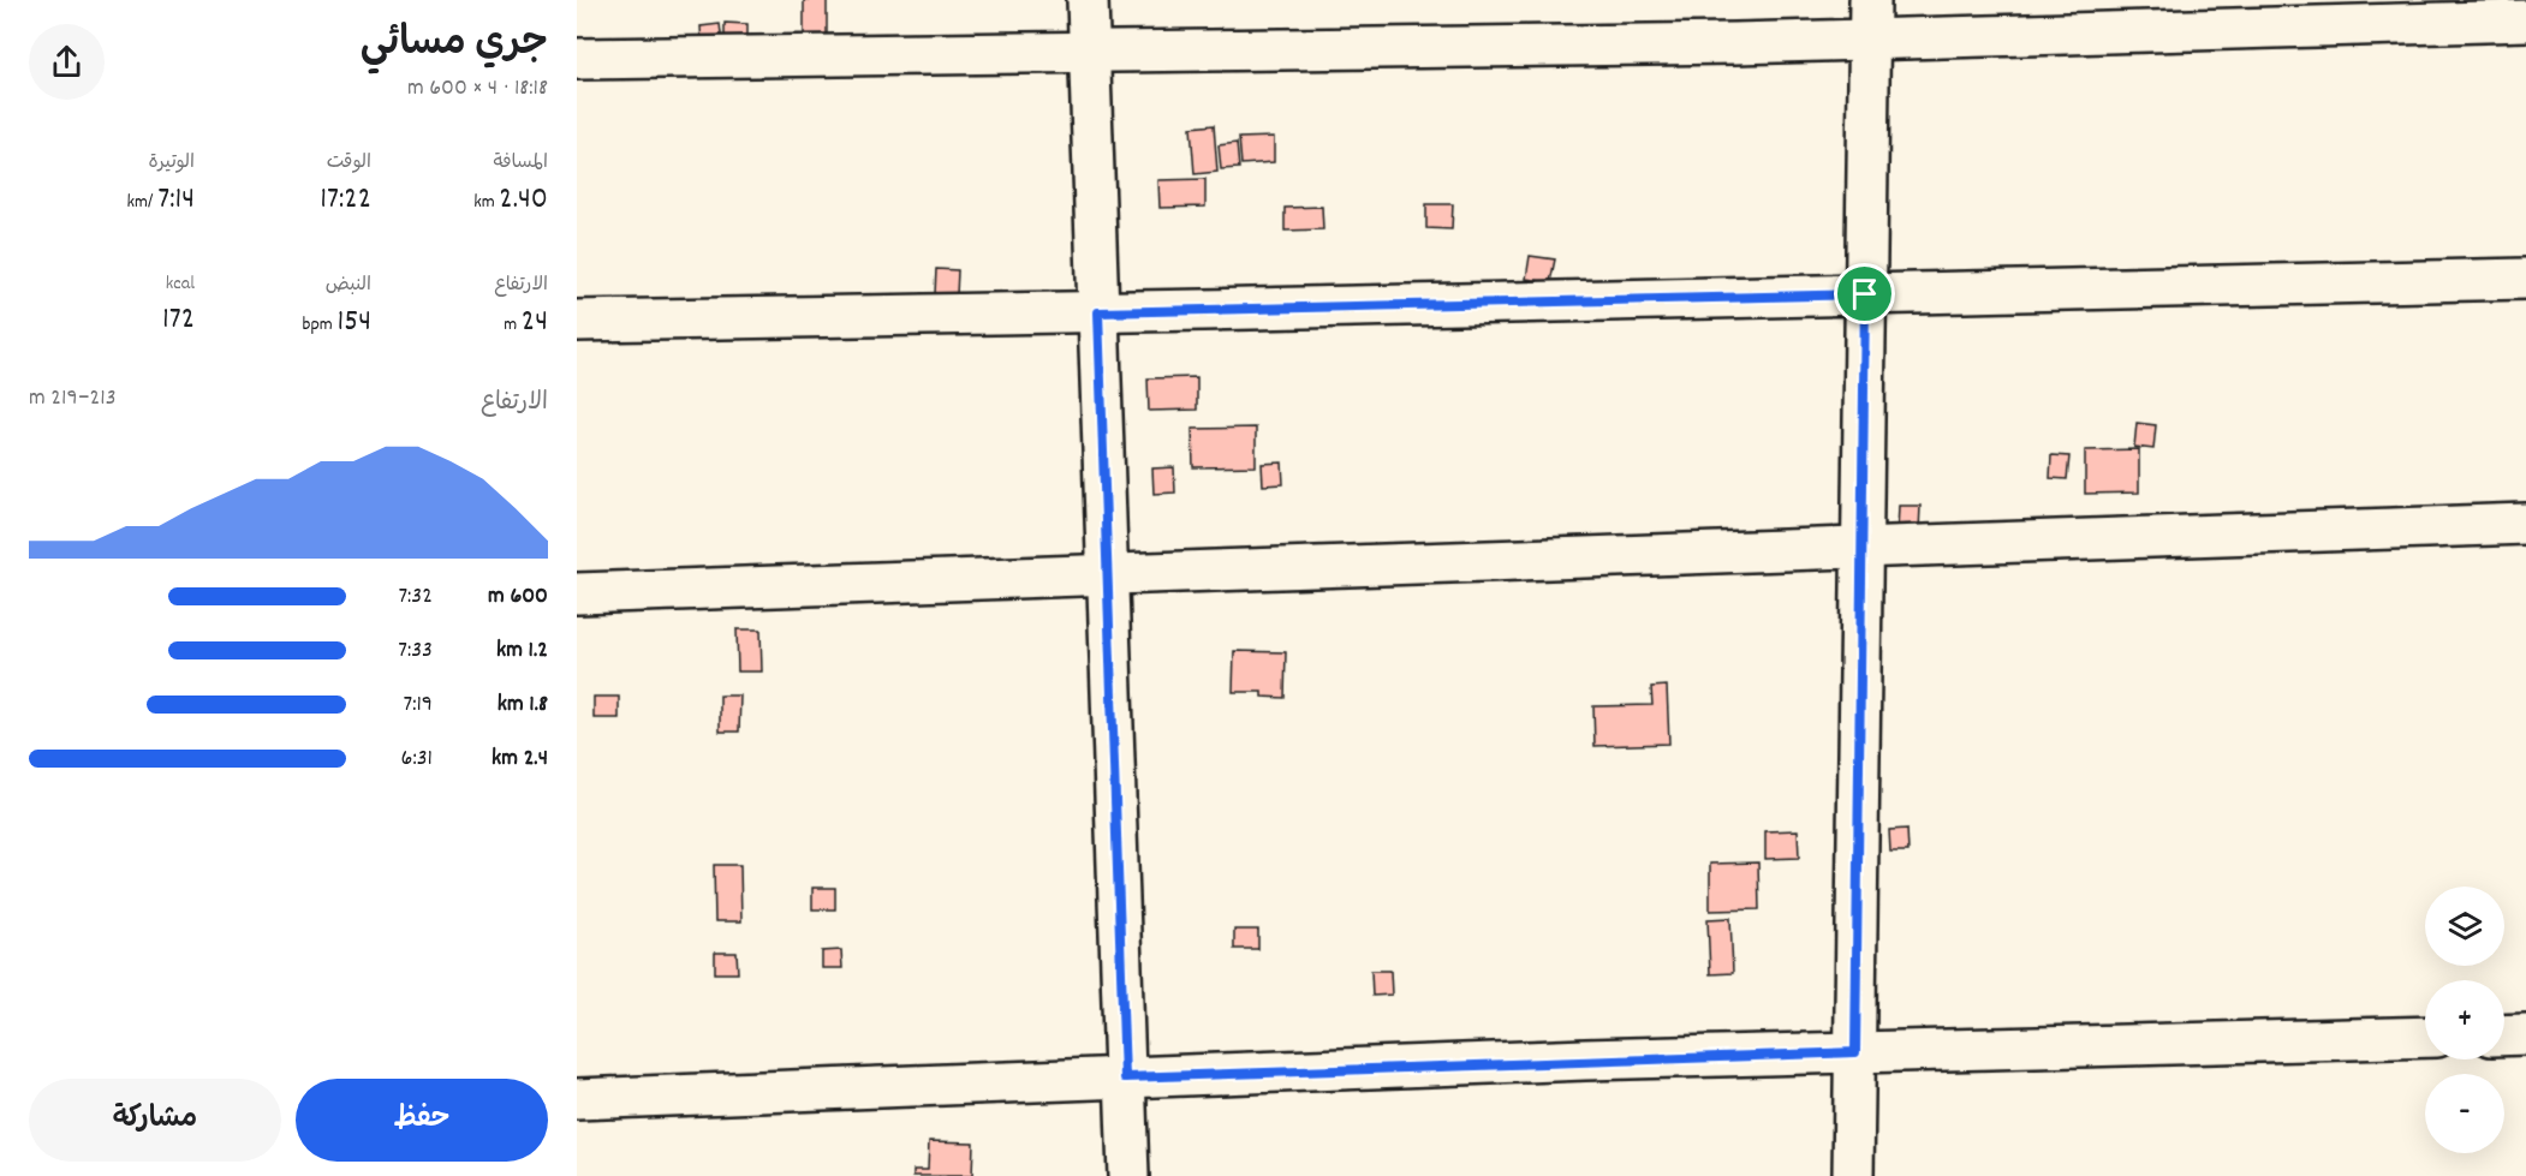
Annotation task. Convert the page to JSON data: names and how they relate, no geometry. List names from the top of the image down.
{
  "page": {
    "heading": ["جري مسائي", "18:18 · 4 × 600 m"],
    "stats": [
      ["المسافة", "2.40 km"],
      ["الوقت", "17:22"],
      ["الوتيرة", "7:14 /km"],
      ["الارتفاع", "24 m"],
      ["النبض", "154 bpm"],
      ["kcal", "172"]
    ],
    "chart": ["الارتفاع", "213–219 m"],
    "list": [
      {
        "name": "600 m",
        "note": "7:32"
      },
      {
        "name": "1.2 km",
        "note": "7:33"
      },
      {
        "name": "1.8 km",
        "note": "7:19"
      },
      {
        "name": "2.4 km",
        "note": "6:31"
      }
    ],
    "map_buttons": ["+", "−"],
    "buttons": ["حفظ", "مشاركة"]
  }
}
